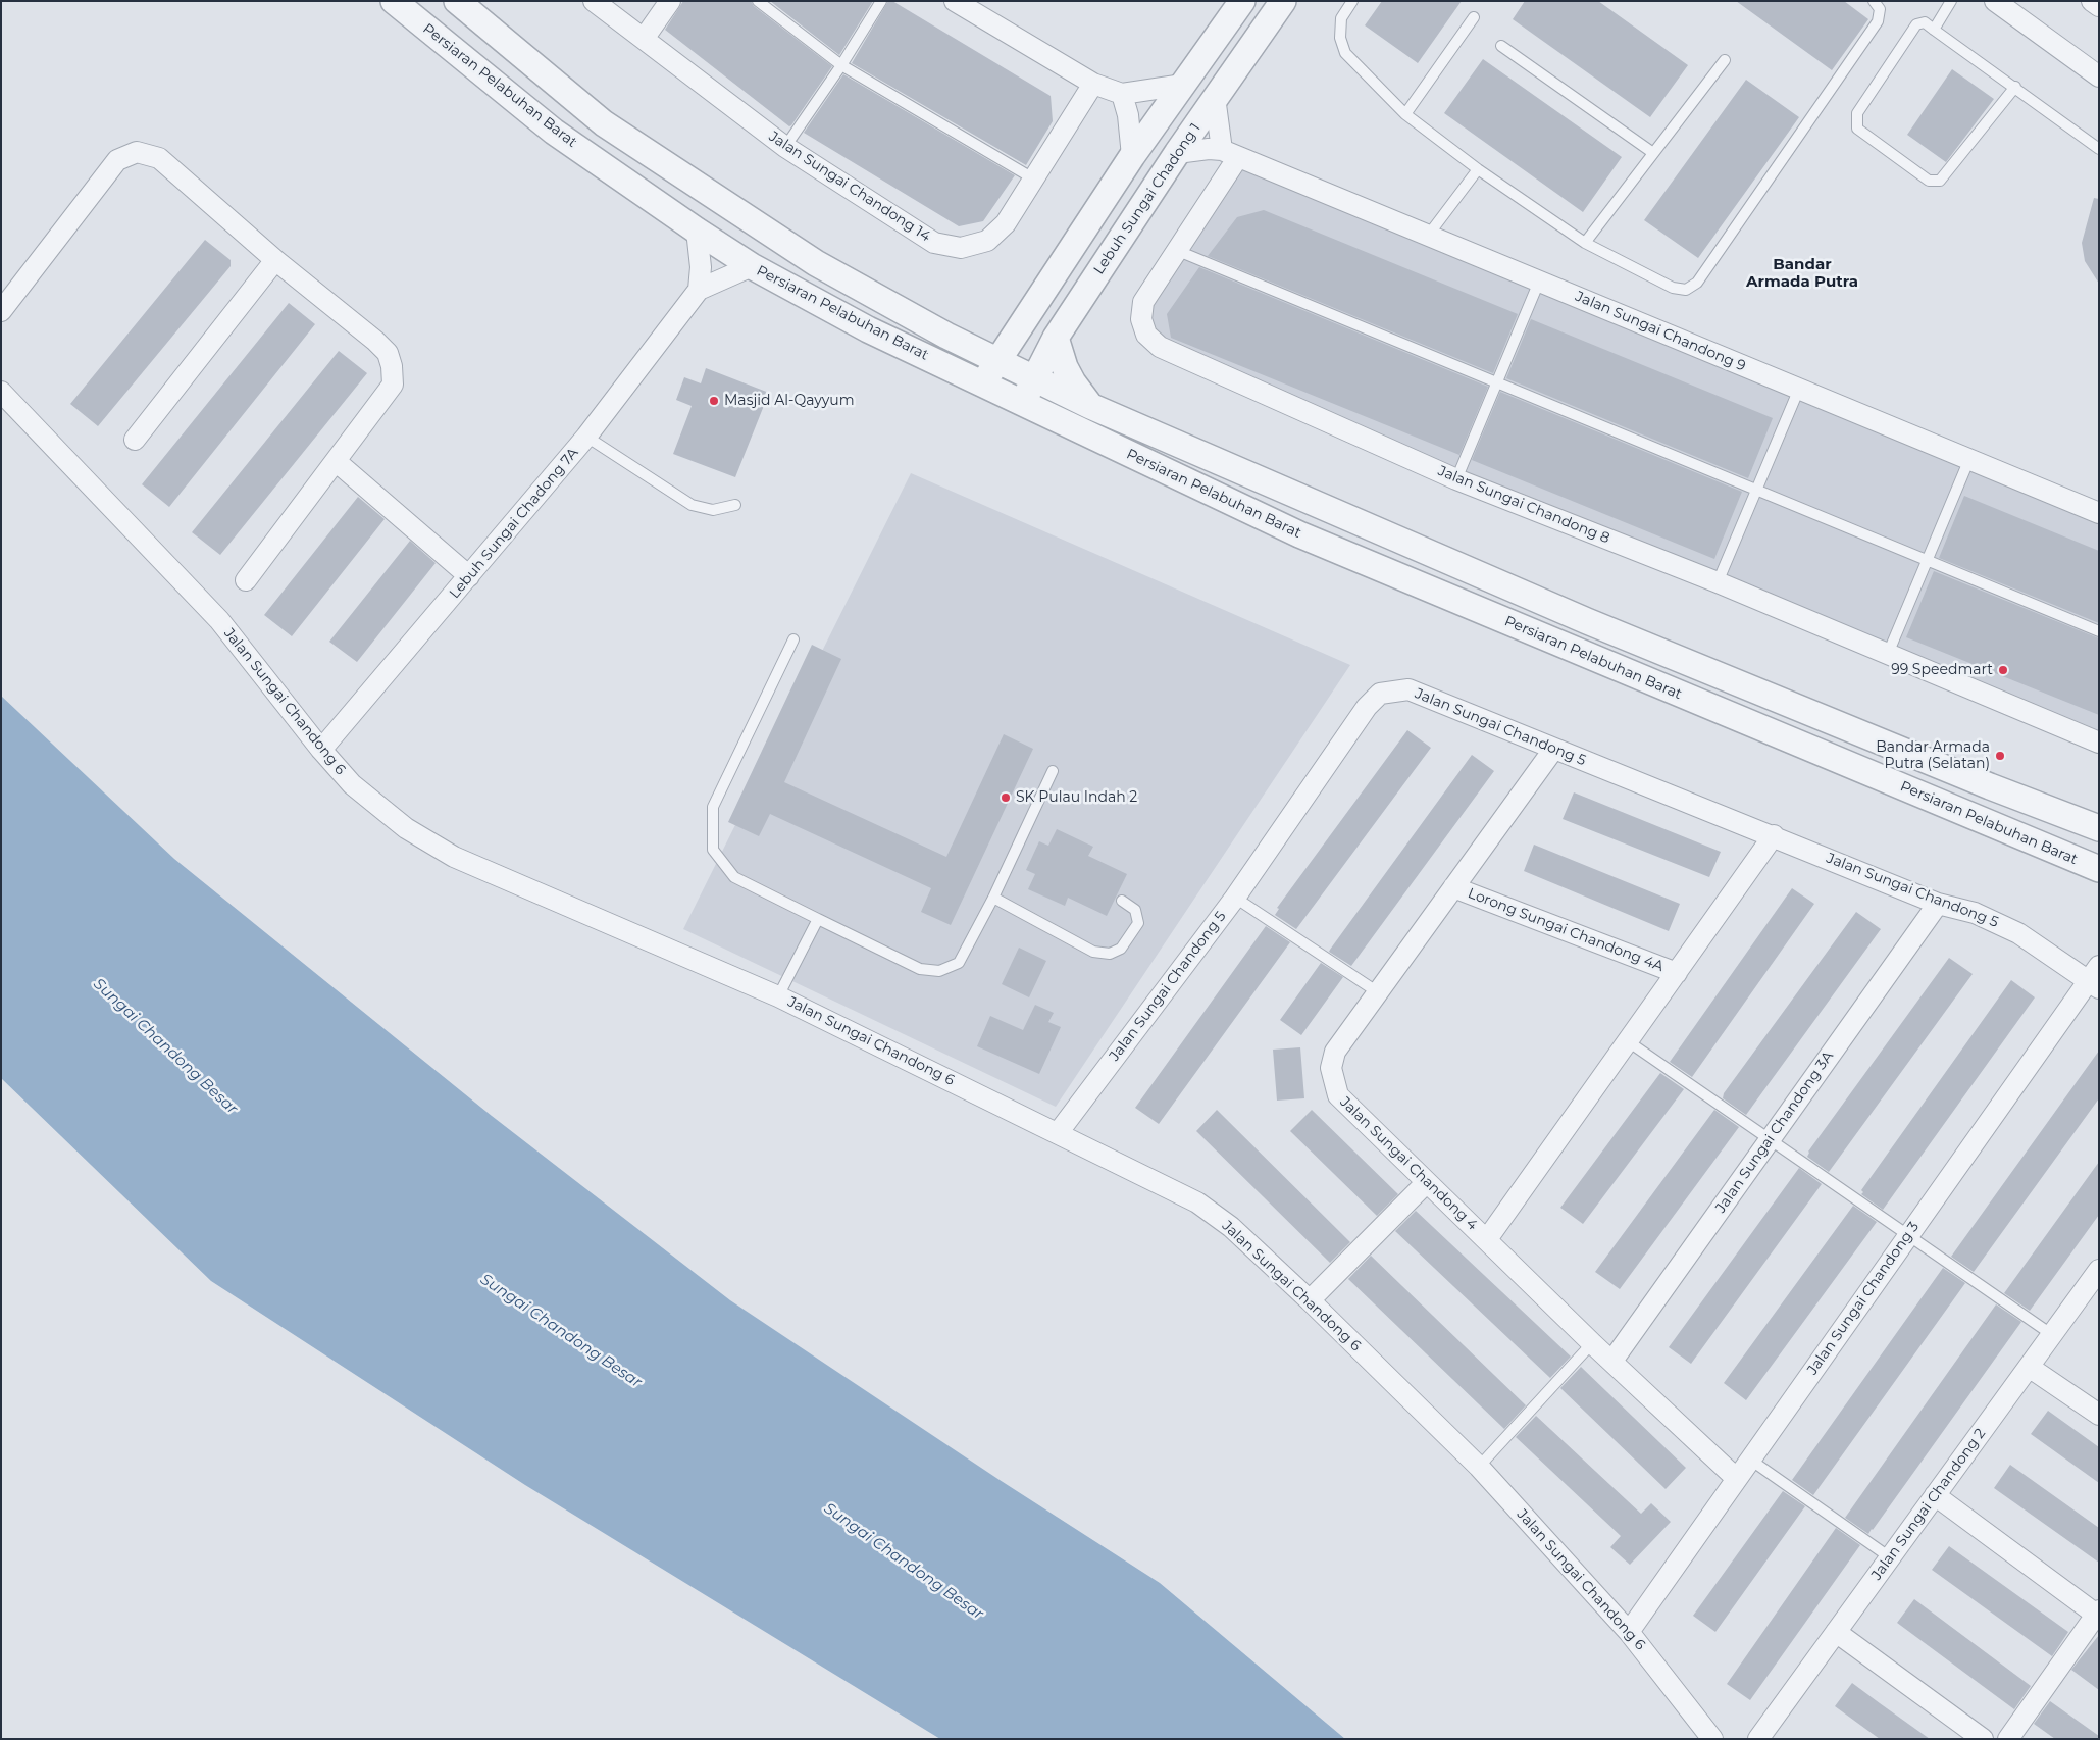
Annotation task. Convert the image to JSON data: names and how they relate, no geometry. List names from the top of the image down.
{
  "streets": {
    "street": [
      "Persiaran Pelabuhan Barat",
      "Jalan Sungai Chandong 14",
      "Lebuh Sungai Chadong 1",
      "Jalan Sungai Chandong 9",
      "Jalan Sungai Chandong 8",
      "Lebuh Sungai Chadong 7A",
      "Jalan Sungai Chandong 6",
      "Jalan Sungai Chandong 5",
      "Lorong Sungai Chandong 4A",
      "Jalan Sungai Chandong 3A",
      "Jalan Sungai Chandong 4",
      "Jalan Sungai Chandong 3",
      "Jalan Sungai Chandong 2"
    ]
  },
  "crossings": [
    ["Persiaran Pelabuhan Barat", "Lebuh Sungai Chadong 1"],
    ["Lebuh Sungai Chadong 1", "Jalan Sungai Chandong 9"],
    ["Jalan Sungai Chandong 9", "Jalan Sungai Chandong 8"],
    ["Lebuh Sungai Chadong 7A", "Jalan Sungai Chandong 6"],
    ["Jalan Sungai Chandong 6", "Jalan Sungai Chandong 5"],
    ["Jalan Sungai Chandong 6", "Jalan Sungai Chandong 3"],
    ["Jalan Sungai Chandong 5", "Jalan Sungai Chandong 3A"],
    ["Jalan Sungai Chandong 5", "Jalan Sungai Chandong 4"],
    ["Jalan Sungai Chandong 5", "Jalan Sungai Chandong 3"],
    ["Lorong Sungai Chandong 4A", "Jalan Sungai Chandong 4"],
    ["Jalan Sungai Chandong 3A", "Jalan Sungai Chandong 4"],
    ["Jalan Sungai Chandong 4", "Jalan Sungai Chandong 3"]
  ],
  "districts": ["Bandar Armada Putra"],
  "water": ["Sungai Chandong Besar"],
  "places": [
    "Masjid Al-Qayyum",
    "99 Speedmart",
    "Bandar Armada Putra (Selatan)",
    "SK Pulau Indah 2"
  ]
}
